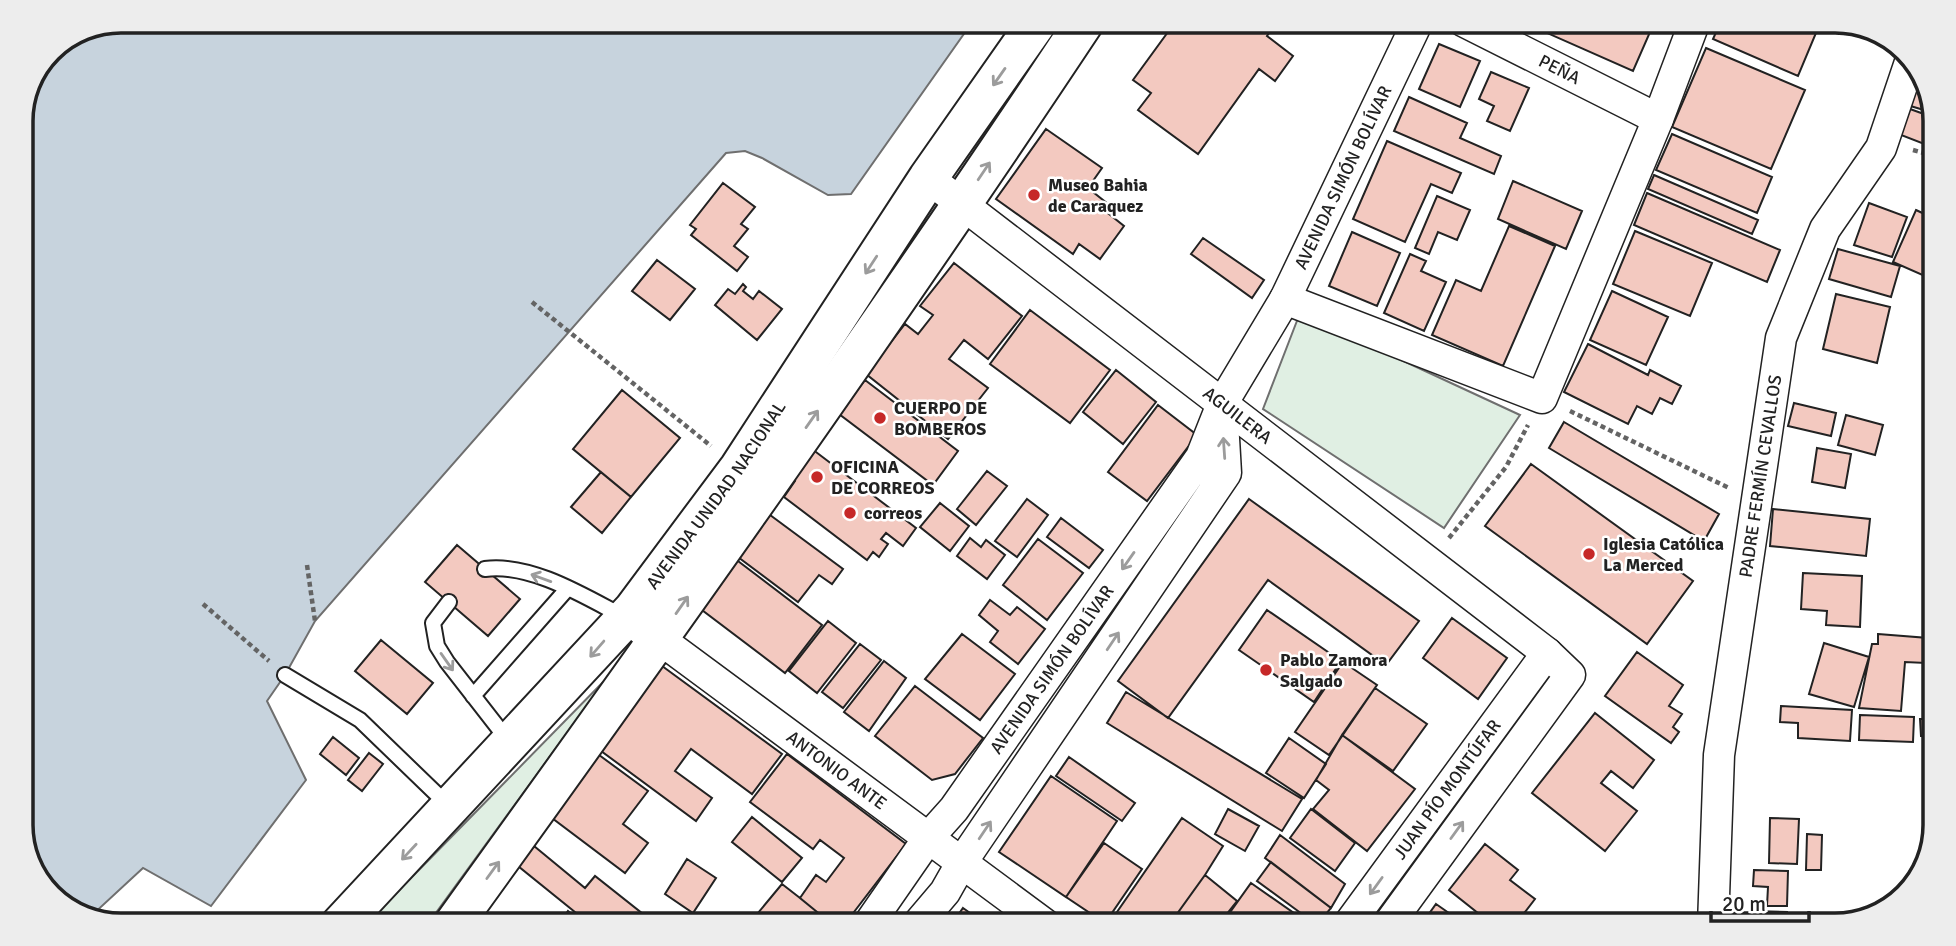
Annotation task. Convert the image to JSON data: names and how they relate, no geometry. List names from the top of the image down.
{
  "streets": {
    "main road": ["AVENIDA UNIDAD NACIONAL"],
    "street": [
      "PEÑA",
      "AVENIDA SIMÓN BOLÍVAR",
      "AGUILERA",
      "PADRE FERMÍN CEVALLOS",
      "ANTONIO ANTE",
      "JUAN PÍO MONTÚFAR"
    ]
  },
  "crossings": [
    ["AVENIDA SIMÓN BOLÍVAR", "AGUILERA"],
    ["AVENIDA SIMÓN BOLÍVAR", "ANTONIO ANTE"],
    ["AGUILERA", "AVENIDA UNIDAD NACIONAL"],
    ["AGUILERA", "JUAN PÍO MONTÚFAR"],
    ["AVENIDA UNIDAD NACIONAL", "ANTONIO ANTE"]
  ],
  "places": [
    "Museo Bahia de Caraquez",
    "CUERPO DE BOMBEROS",
    "OFICINA DE CORREOS",
    "correos",
    "Iglesia Católica La Merced",
    "Pablo Zamora Salgado"
  ],
  "scale_bar": "20 m"
}
